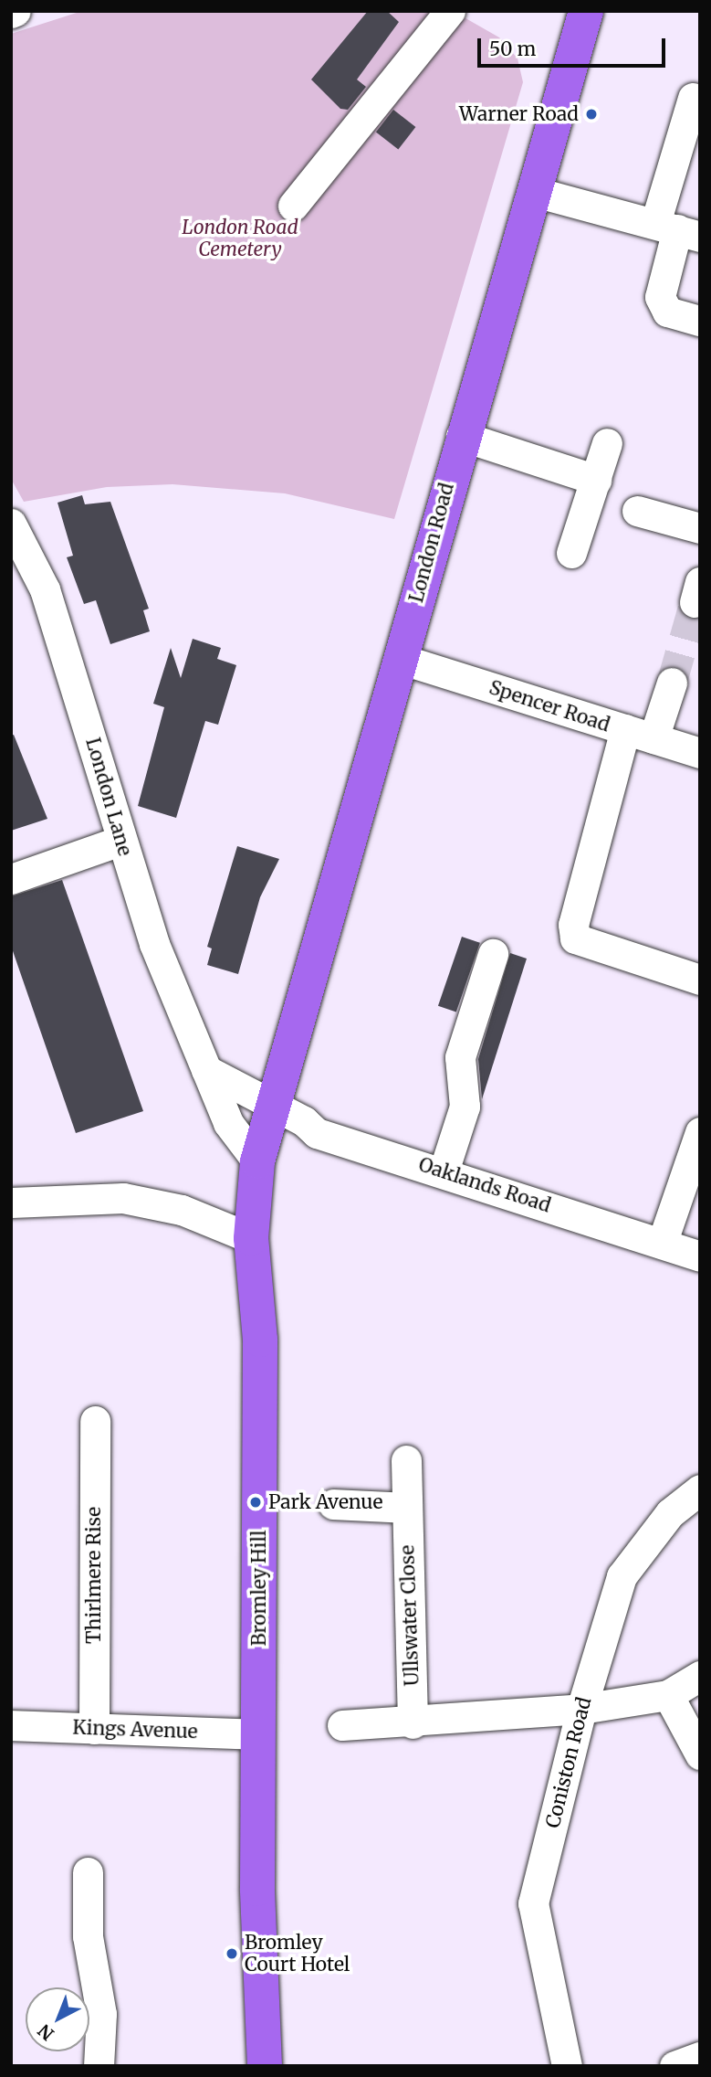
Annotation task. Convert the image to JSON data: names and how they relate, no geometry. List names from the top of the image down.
{
  "streets": {
    "main road": ["London Road", "Bromley Hill"],
    "street": [
      "Spencer Road",
      "London Lane",
      "Oaklands Road",
      "Thirlmere Rise",
      "Ullswater Close",
      "Kings Avenue",
      "Coniston Road"
    ]
  },
  "crossings": [
    ["London Road", "Spencer Road"],
    ["London Road", "Oaklands Road"],
    ["London Road", "Bromley Hill"],
    ["London Lane", "Bromley Hill"],
    ["Oaklands Road", "Bromley Hill"],
    ["Thirlmere Rise", "Kings Avenue"],
    ["Bromley Hill", "Kings Avenue"]
  ],
  "parks": ["London Road Cemetery"],
  "places": ["Warner Road", "Park Avenue", "Bromley Court Hotel"],
  "scale_bar": "50 m",
  "north": "bottom left"
}
